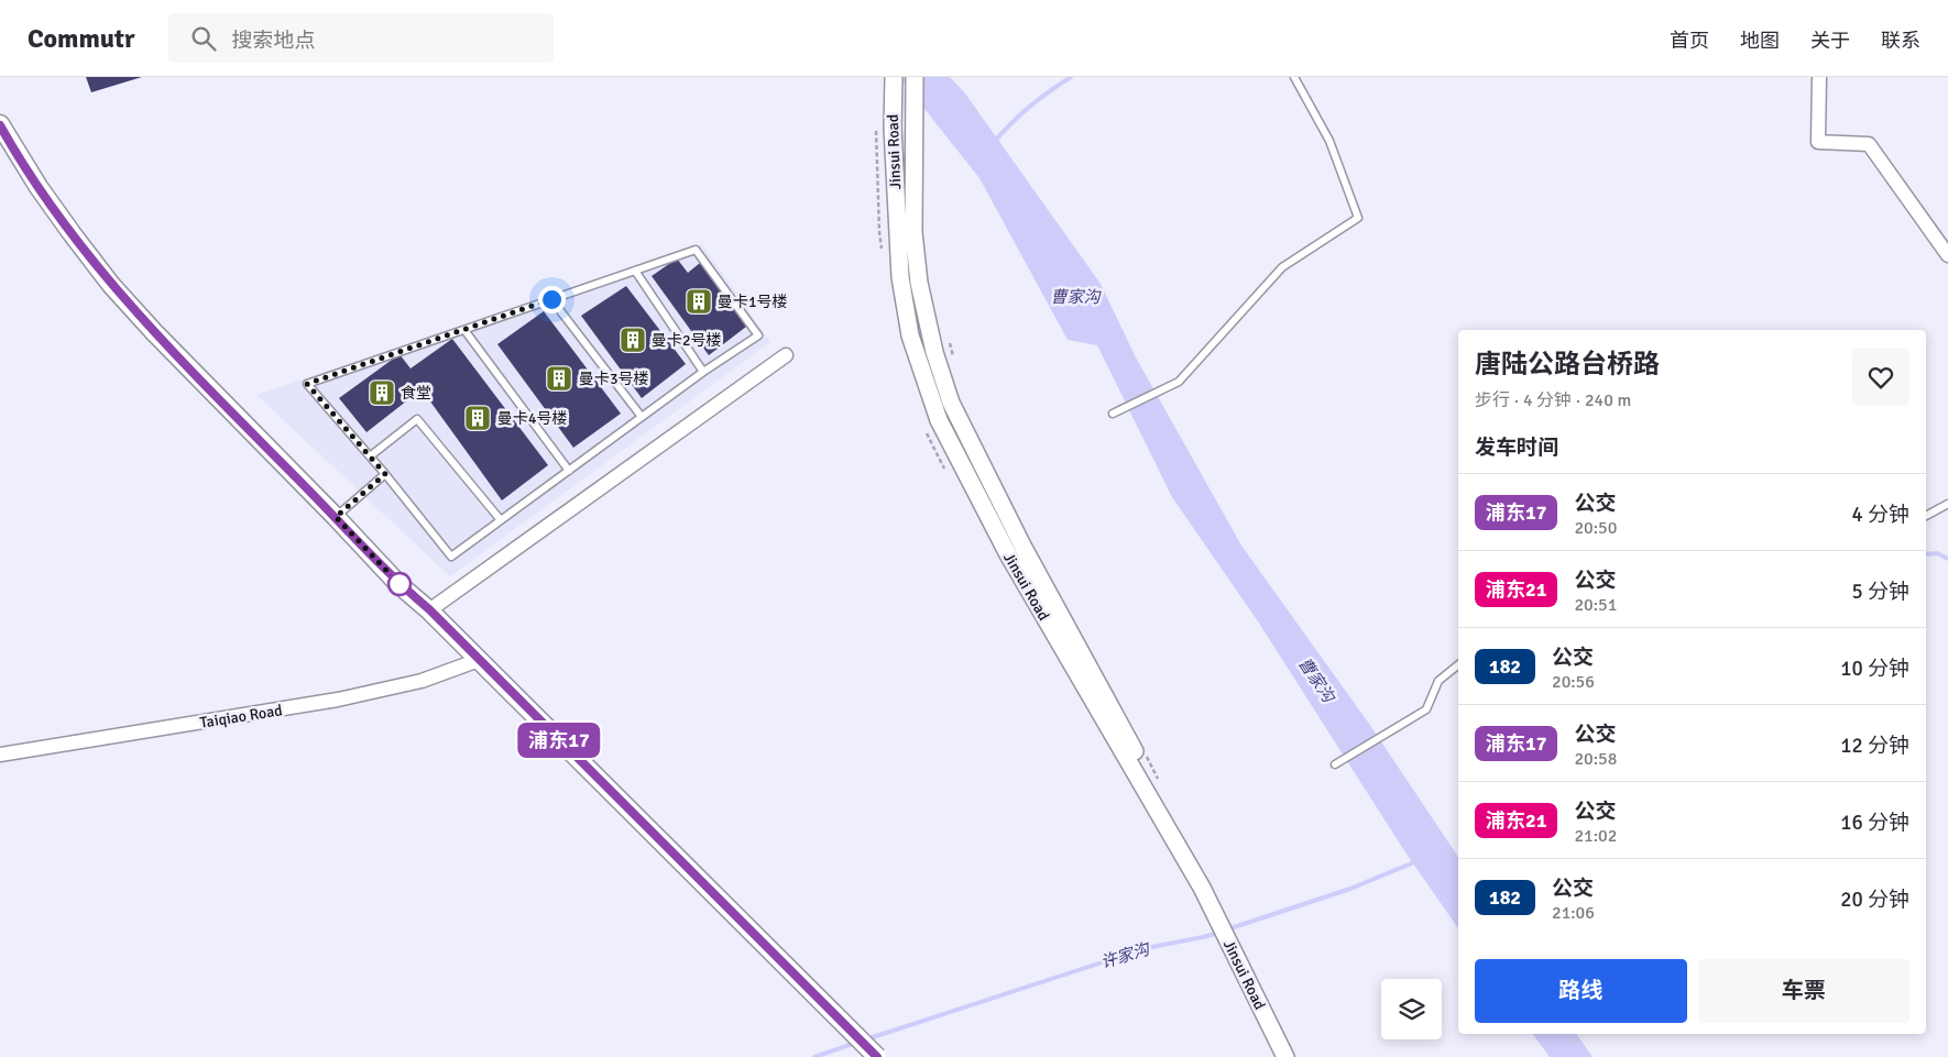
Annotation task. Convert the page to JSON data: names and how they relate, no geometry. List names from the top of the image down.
{
  "streets": {
    "street": ["Jinsui Road", "Taiqiao Road"]
  },
  "water": ["曹家沟", "许家沟"],
  "places": {
    "building": [
      "曼卡1号楼",
      "曼卡2号楼",
      "曼卡3号楼",
      "食堂",
      "曼卡4号楼"
    ]
  },
  "lines": ["bus line 浦东17"],
  "page": {
    "header": "Commutr",
    "search": "搜索地点",
    "nav": [
      "首页",
      "地图",
      "关于",
      "联系"
    ],
    "on_map": "浦东17",
    "heading": [
      ["唐陆公路台桥路", "步行 · 4 分钟 · 240 m"],
      "发车时间"
    ],
    "list": [
      {
        "mark": "浦东17",
        "name": "公交",
        "note": "20:50",
        "value": "4 分钟"
      },
      {
        "mark": "浦东21",
        "name": "公交",
        "note": "20:51",
        "value": "5 分钟"
      },
      {
        "mark": "182",
        "name": "公交",
        "note": "20:56",
        "value": "10 分钟"
      },
      {
        "mark": "浦东17",
        "name": "公交",
        "note": "20:58",
        "value": "12 分钟"
      },
      {
        "mark": "浦东21",
        "name": "公交",
        "note": "21:02",
        "value": "16 分钟"
      },
      {
        "mark": "182",
        "name": "公交",
        "note": "21:06",
        "value": "20 分钟"
      }
    ],
    "buttons": ["路线", "车票"]
  }
}
